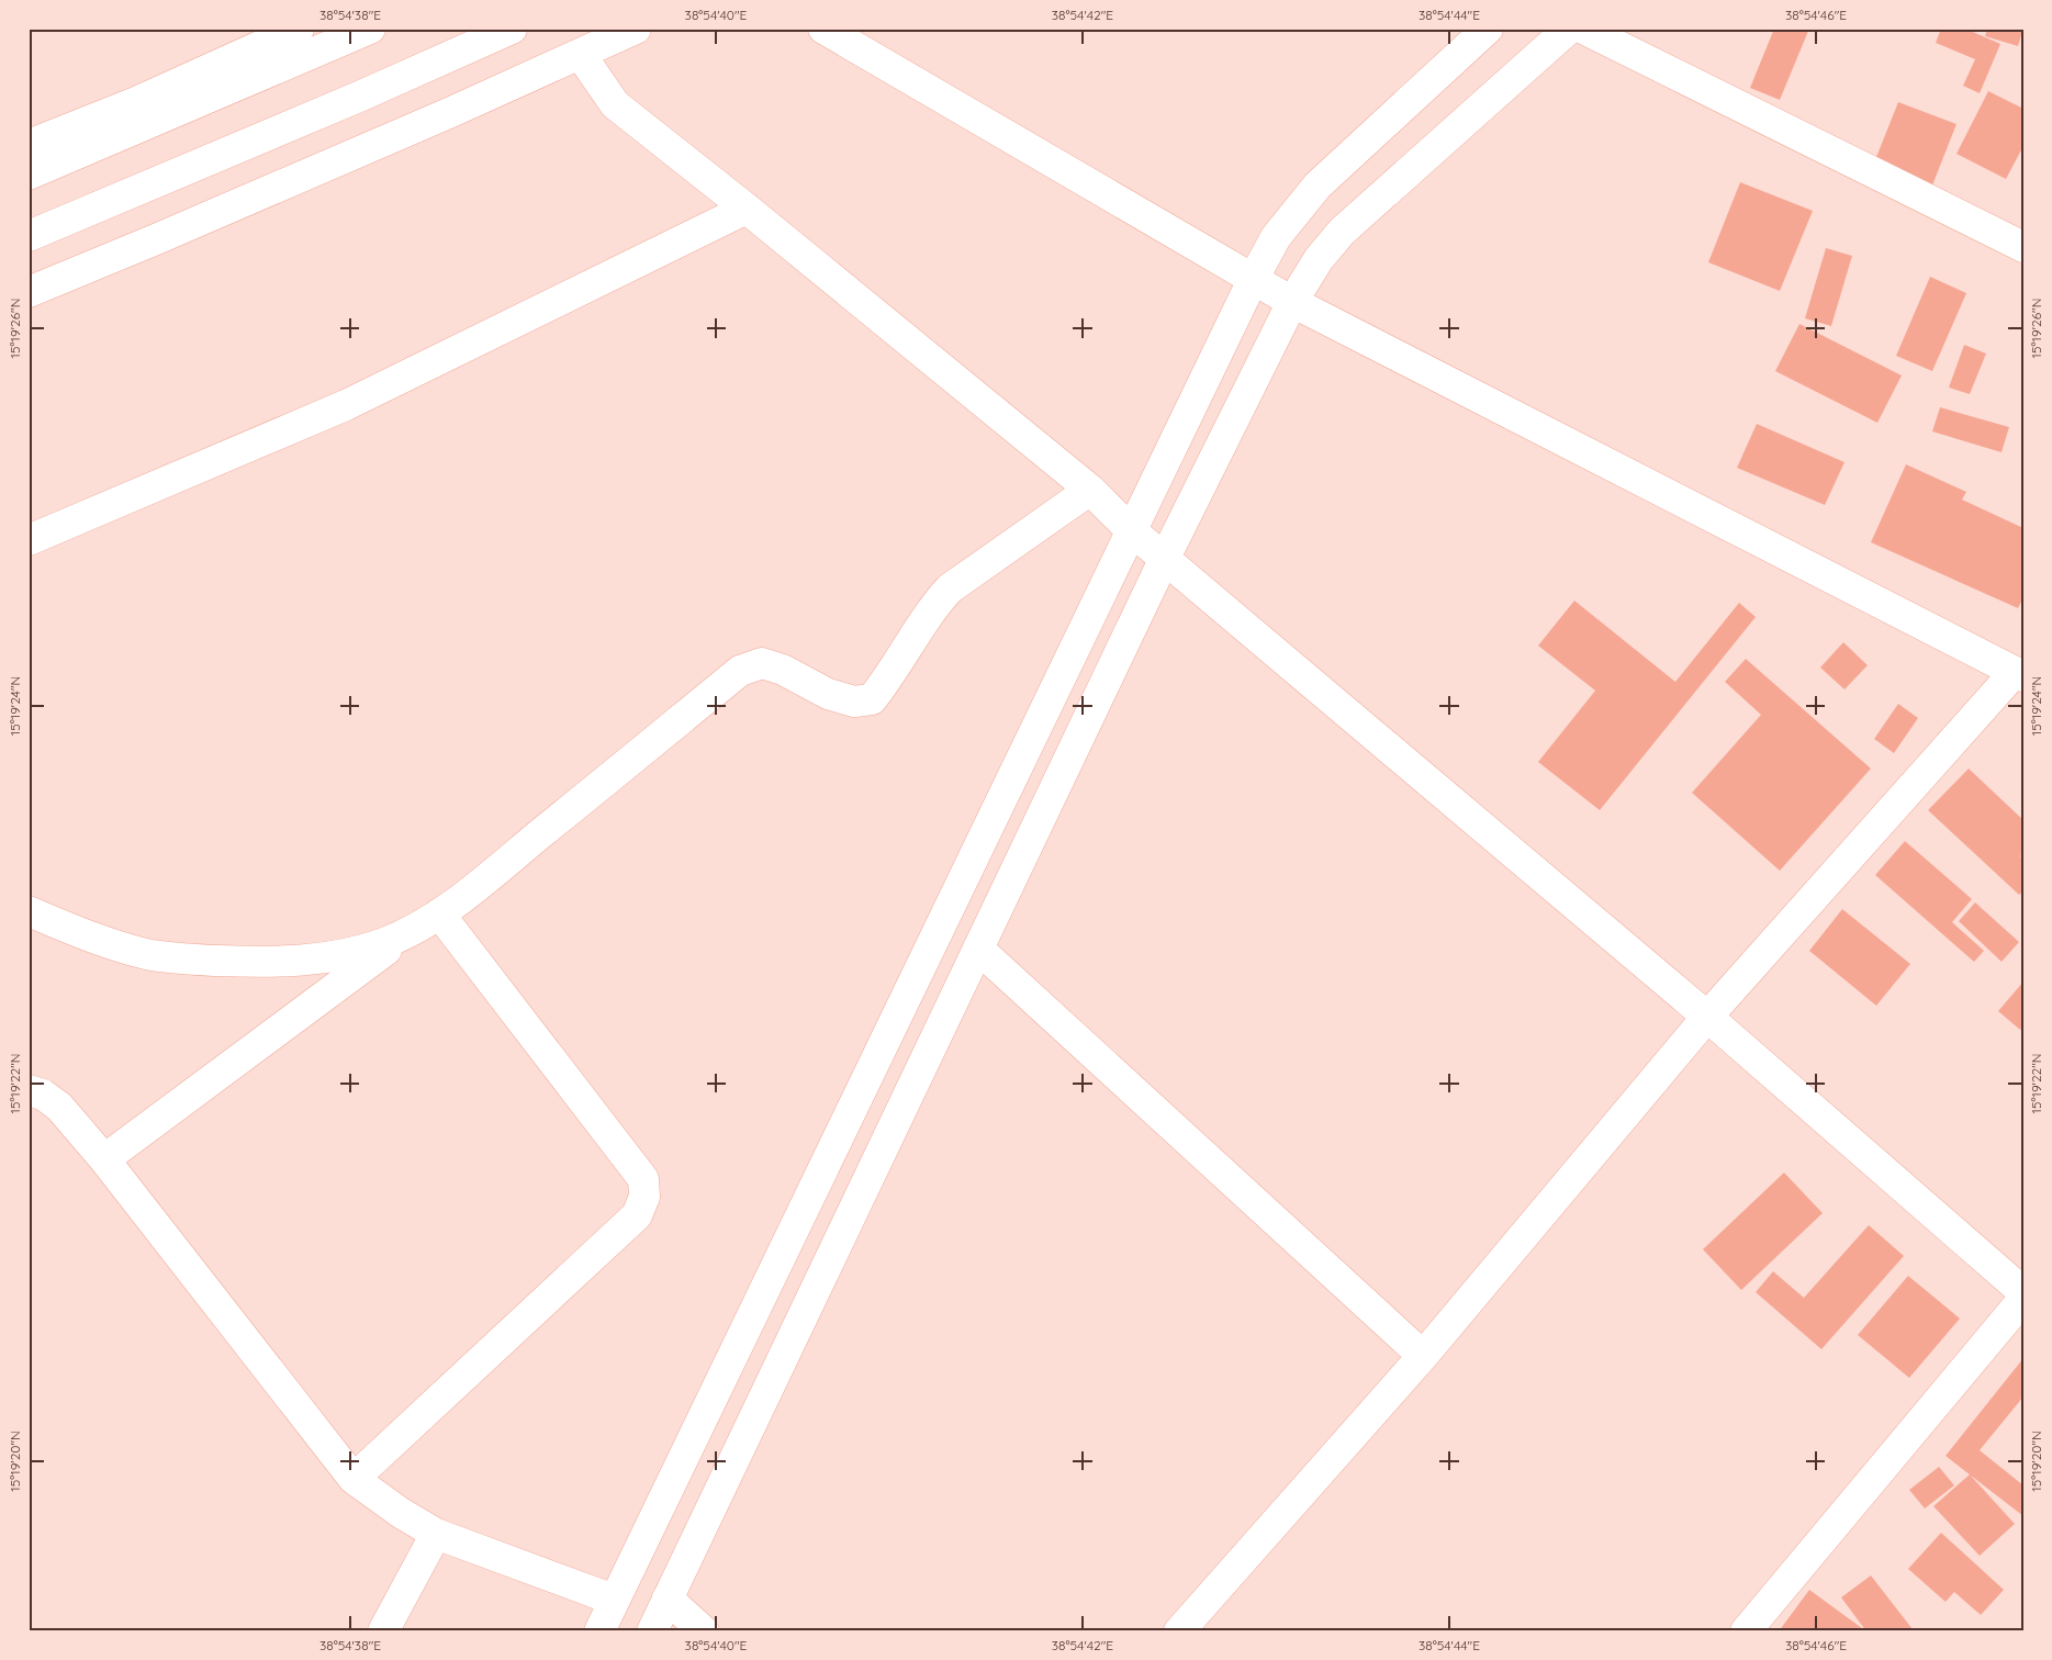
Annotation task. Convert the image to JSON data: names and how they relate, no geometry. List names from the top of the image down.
{
  "coordinates": [
    "38°54'38\"E",
    "38°54'40\"E",
    "38°54'42\"E",
    "38°54'44\"E",
    "38°54'46\"E",
    "15°19'26\"N",
    "15°19'24\"N",
    "15°19'22\"N",
    "15°19'20\"N"
  ]
}
